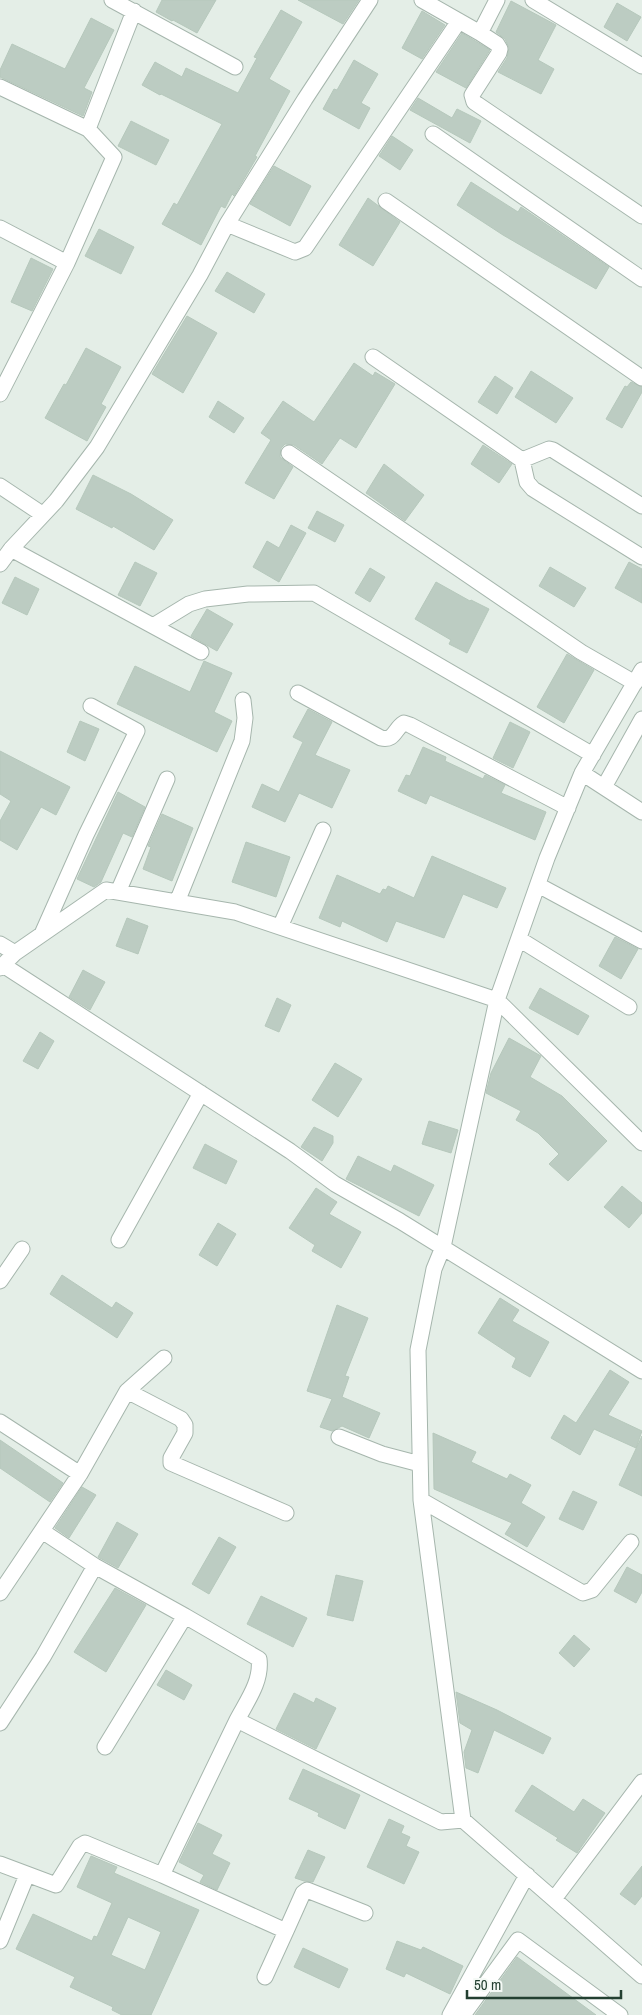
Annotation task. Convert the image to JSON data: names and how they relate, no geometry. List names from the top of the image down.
{
  "scale_bar": "50 m"
}
